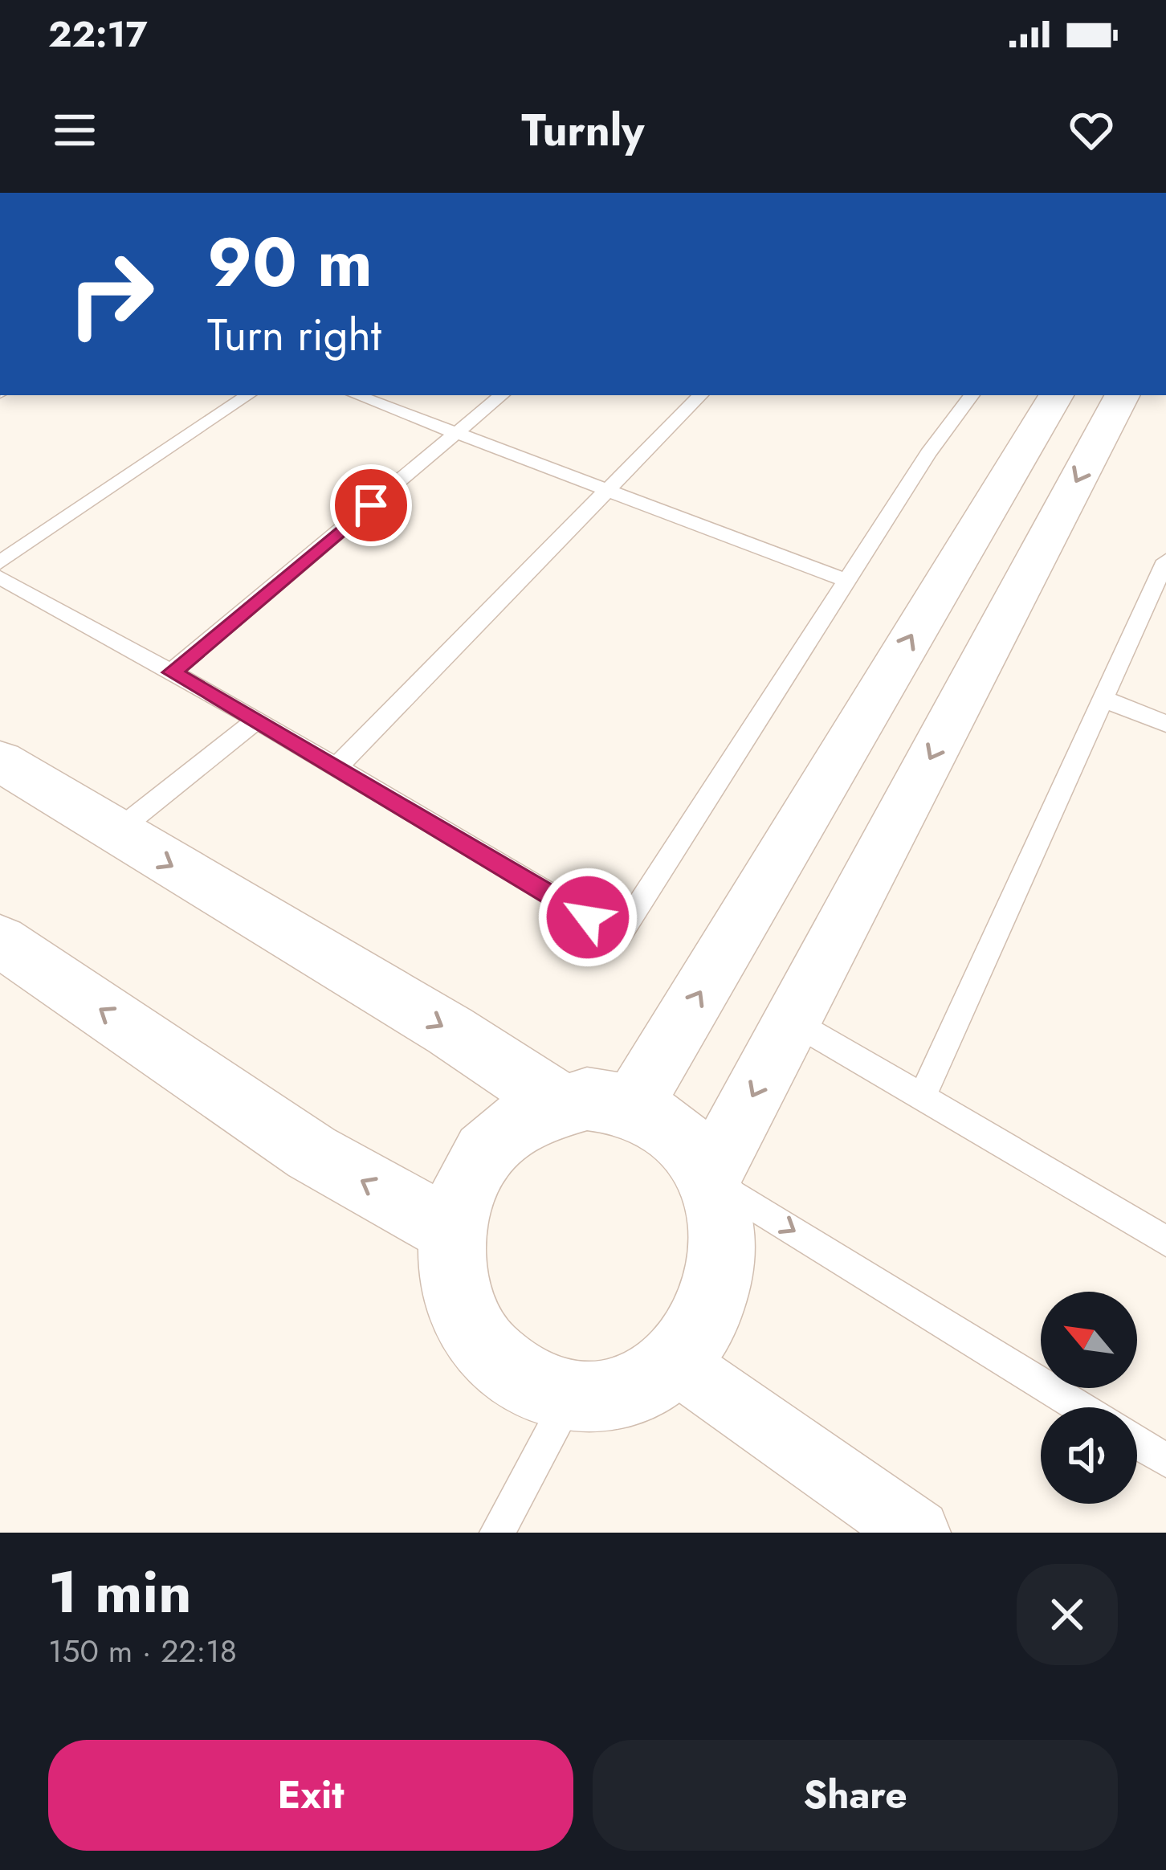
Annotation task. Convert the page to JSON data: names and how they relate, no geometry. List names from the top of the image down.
{
  "north": "top left",
  "page": {
    "status": "22:17",
    "header": "Turnly",
    "turn": ["90 m", "Turn right"],
    "heading": ["1 min", "150 m · 22:18"],
    "buttons": ["Exit", "Share"]
  }
}
